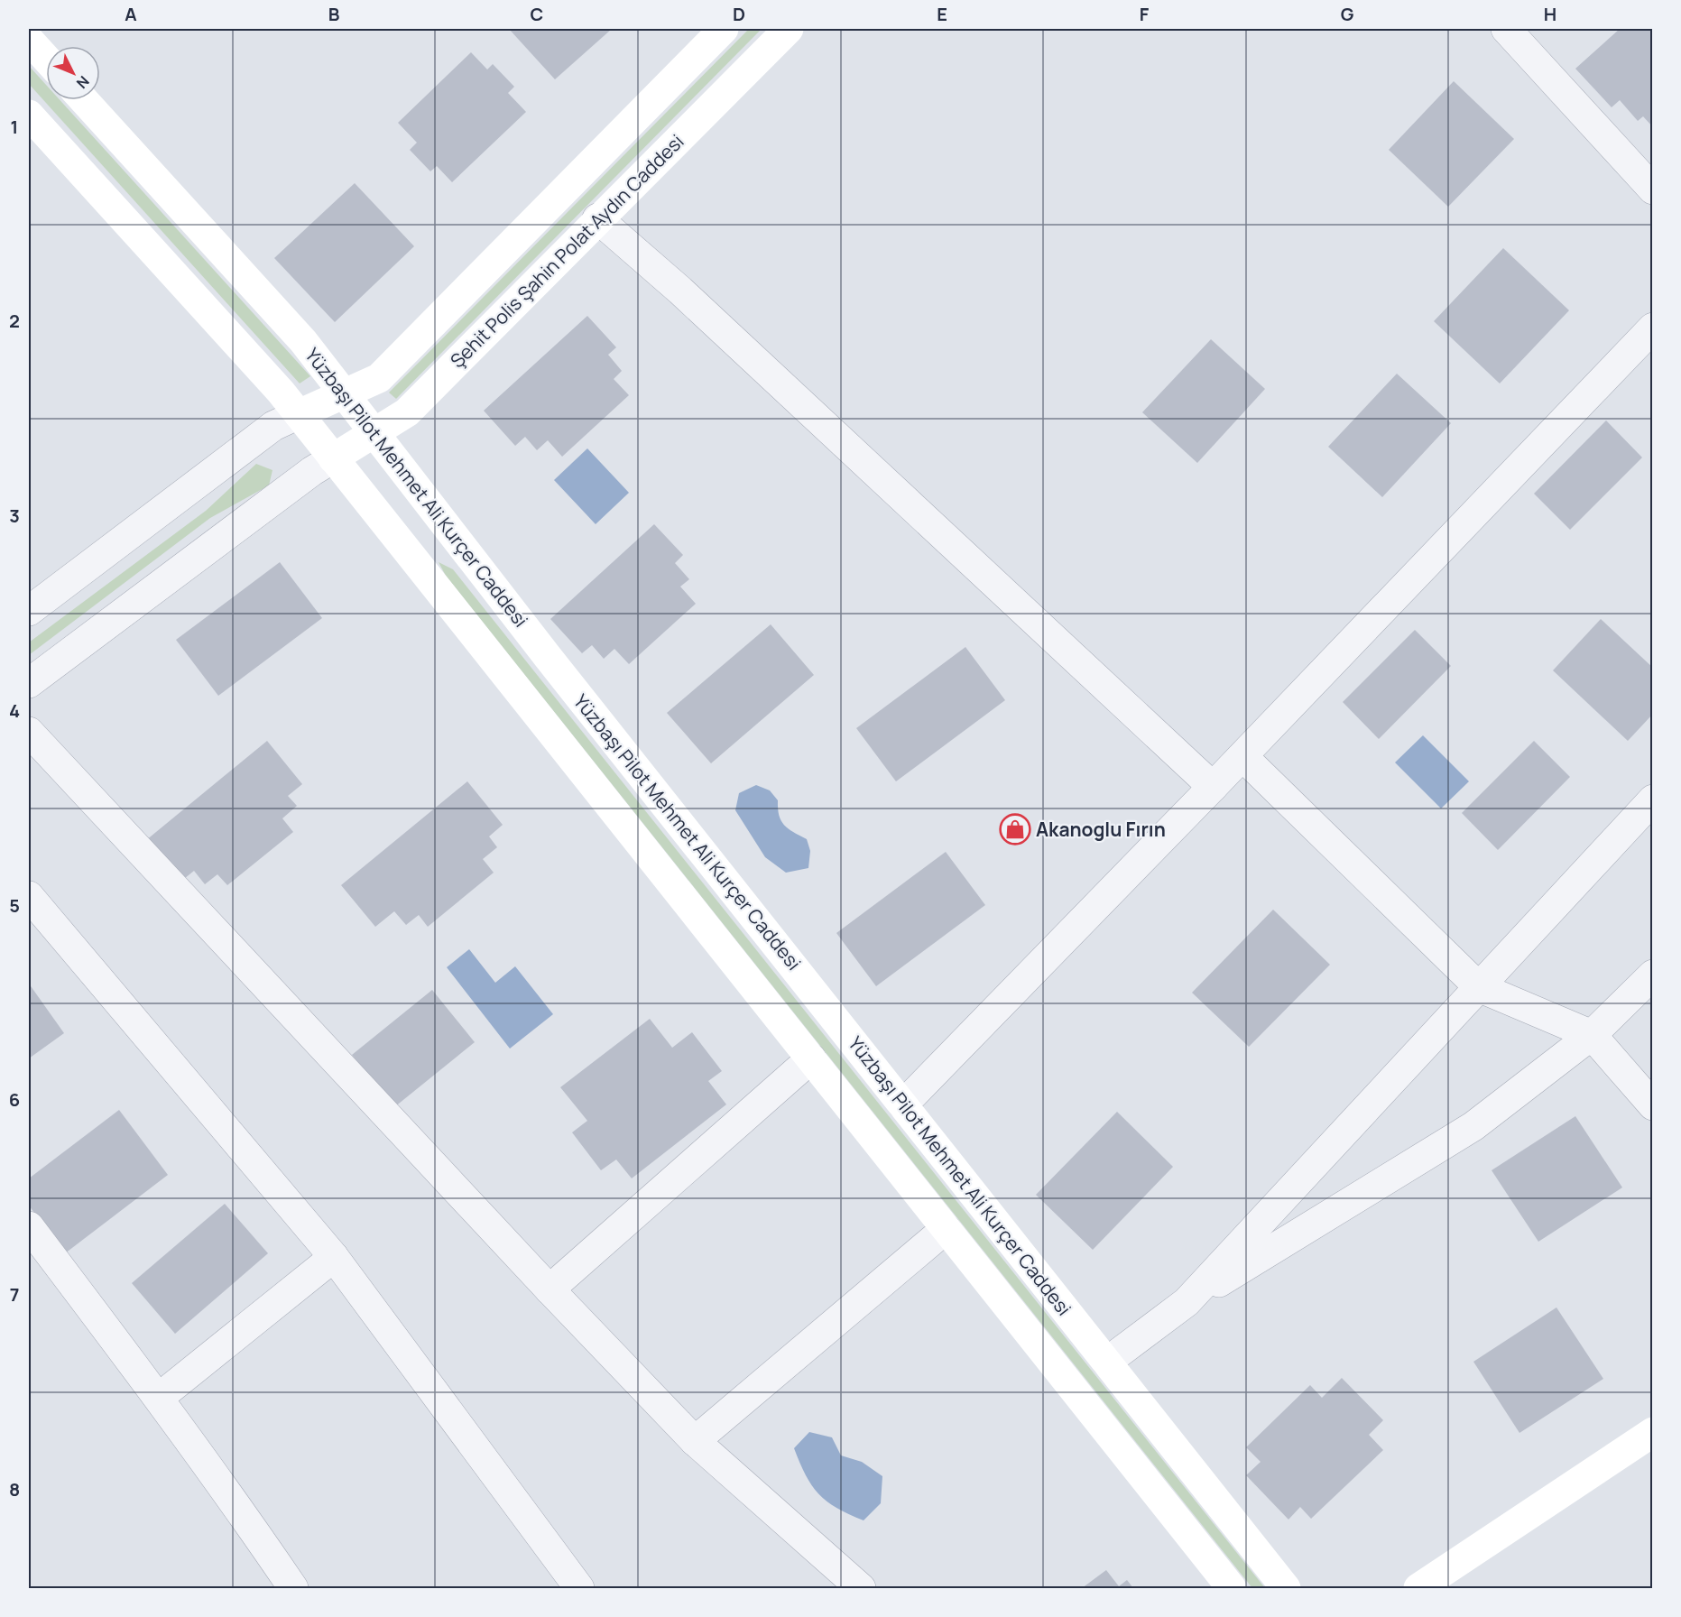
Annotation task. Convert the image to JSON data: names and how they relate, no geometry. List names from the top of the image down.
{
  "streets": {
    "main road": ["Şehit Polis Şahin Polat Aydın Caddesi", "Yüzbaşı Pilot Mehmet Ali Kurçer Caddesi"]
  },
  "crossings": [
    ["Şehit Polis Şahin Polat Aydın Caddesi", "Yüzbaşı Pilot Mehmet Ali Kurçer Caddesi"]
  ],
  "places": {
    "shop": ["Akanoglu Fırın"]
  },
  "north": "bottom right",
  "grid": {
    "columns": [
      "A",
      "B",
      "C",
      "D",
      "E",
      "F",
      "G",
      "H"
    ],
    "rows": [
      "1",
      "2",
      "3",
      "4",
      "5",
      "6",
      "7",
      "8"
    ]
  }
}
